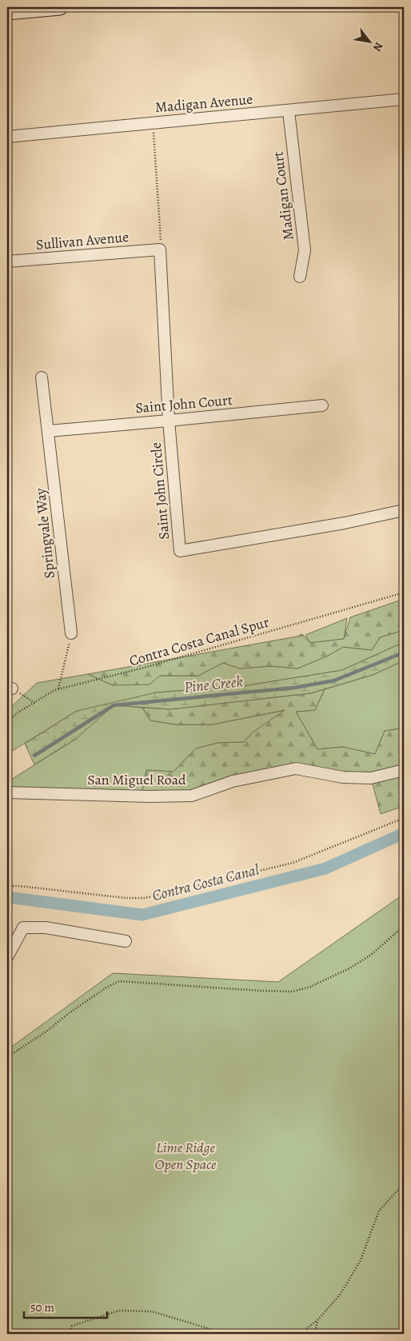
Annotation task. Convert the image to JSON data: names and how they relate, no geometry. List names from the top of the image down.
{
  "streets": {
    "street": [
      "Madigan Avenue",
      "Madigan Court",
      "Sullivan Avenue",
      "Saint John Court",
      "Saint John Circle",
      "Springvale Way",
      "San Miguel Road"
    ],
    "path": ["Contra Costa Canal Spur"]
  },
  "crossings": [
    ["Madigan Avenue", "Madigan Court"],
    ["Sullivan Avenue", "Saint John Circle"],
    ["Saint John Court", "Saint John Circle"],
    ["Saint John Court", "Springvale Way"]
  ],
  "water": ["Pine Creek", "Contra Costa Canal"],
  "parks": ["Lime Ridge Open Space"],
  "scale_bar": "50 m",
  "north": "bottom right"
}
